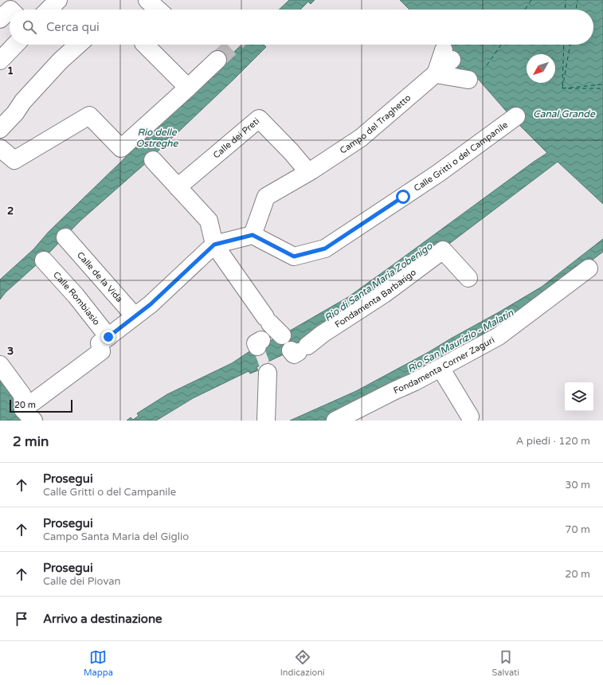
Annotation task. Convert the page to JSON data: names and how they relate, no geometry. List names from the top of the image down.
{
  "streets": {
    "street": [
      "Campo del Traghetto",
      "Calle dei Preti",
      "Calle Gritti o del Campanile",
      "Calle de la Vida",
      "Fondamenta Barbarigo",
      "Calle Rombiasio",
      "Fondamenta Corner Zaguri"
    ]
  },
  "crossings": [
    ["Campo del Traghetto", "Calle dei Preti"],
    ["Campo del Traghetto", "Calle Gritti o del Campanile"]
  ],
  "water": [
    "Canal Grande",
    "Rio delle Ostreghe",
    "Rio di Santa Maria Zobenigo",
    "Rio San Maurizio - Malatin"
  ],
  "scale_bar": "20 m",
  "north": "bottom left",
  "page": {
    "search": "Cerca qui",
    "scale": "20 m",
    "heading": ["2 min", "A piedi · 120 m"],
    "list": [
      ["Prosegui", "Calle Gritti o del Campanile", "30 m"],
      ["Prosegui", "Campo Santa Maria del Giglio", "70 m"],
      ["Prosegui", "Calle dei Piovan", "20 m"],
      "Arrivo a destinazione"
    ],
    "nav": ["Mappa", "Indicazioni", "Salvati"]
  },
  "grid": {
    "rows": ["1", "2", "3"]
  }
}
